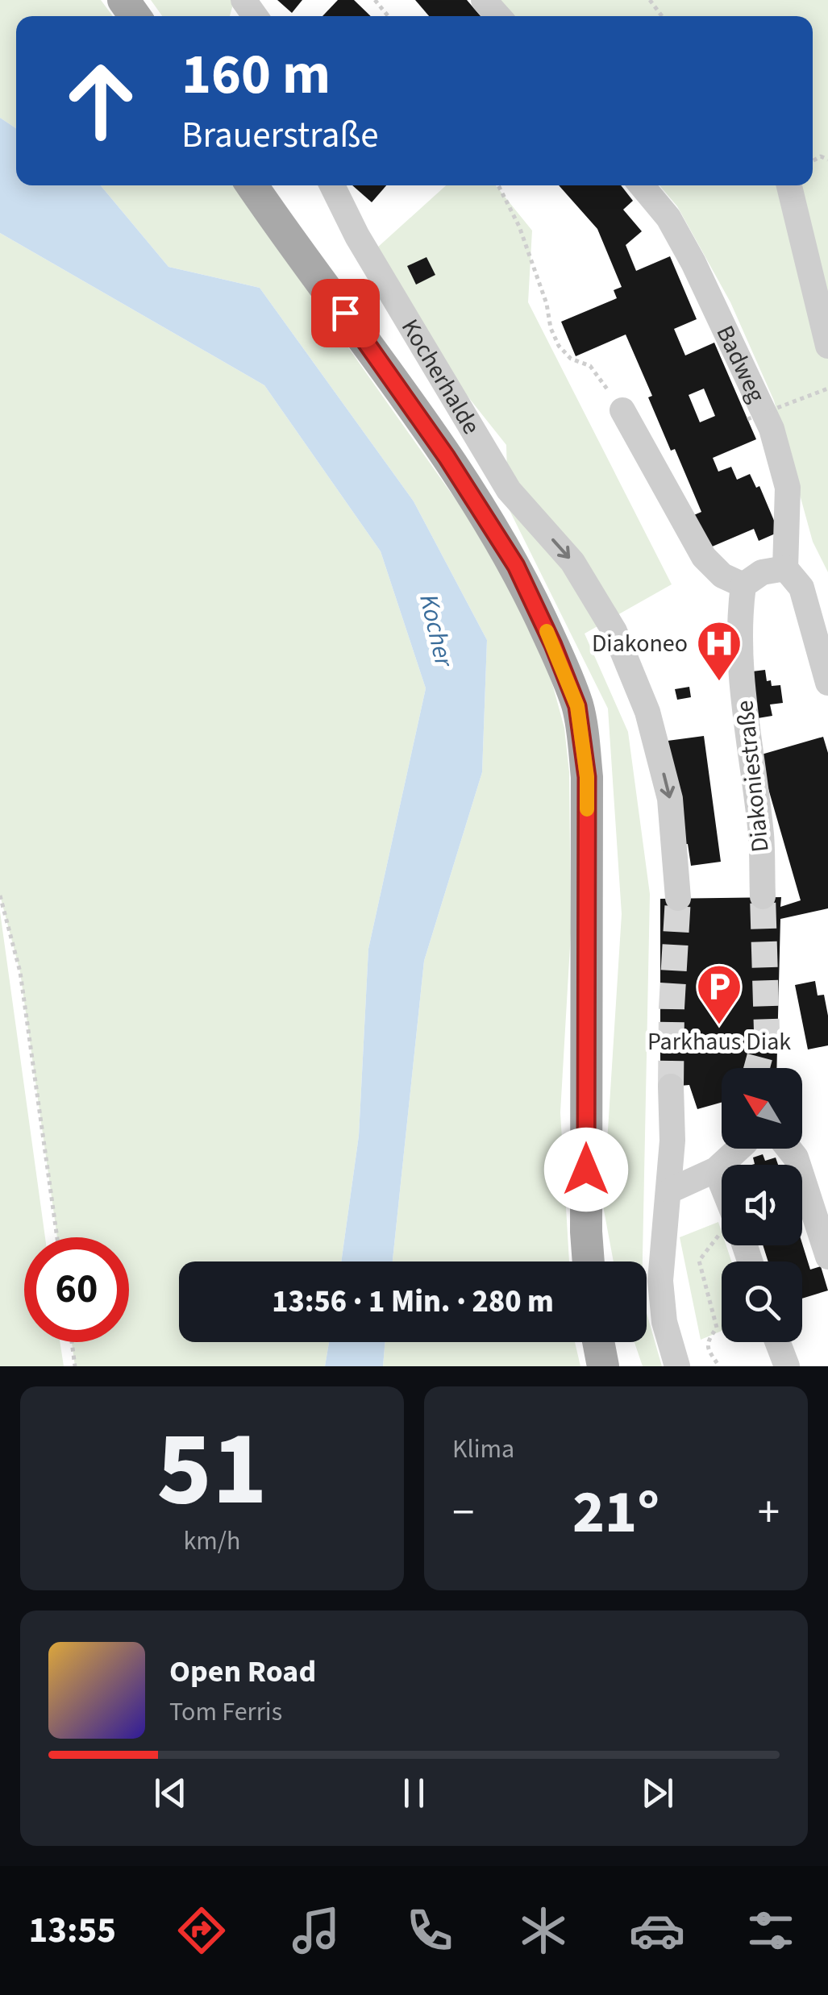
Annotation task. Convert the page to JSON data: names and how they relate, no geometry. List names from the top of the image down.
{
  "streets": {
    "street": ["Badweg", "Kocherhalde", "Diakoniestraße"]
  },
  "water": ["Kocher"],
  "places": {
    "hospital": ["Diakoneo"],
    "parking": ["Parkhaus Diak"]
  },
  "north": "top left",
  "page": {
    "turn": ["160 m", "Brauerstraße"],
    "limit": "60",
    "trip": "13:56 · 1 Min. · 280 m",
    "tile": [
      ["51", "km/h"],
      "Klima"
    ],
    "heat": ["−", "21°", "+"],
    "song": ["Open Road", "Tom Ferris"],
    "tabs": "13:55"
  }
}
